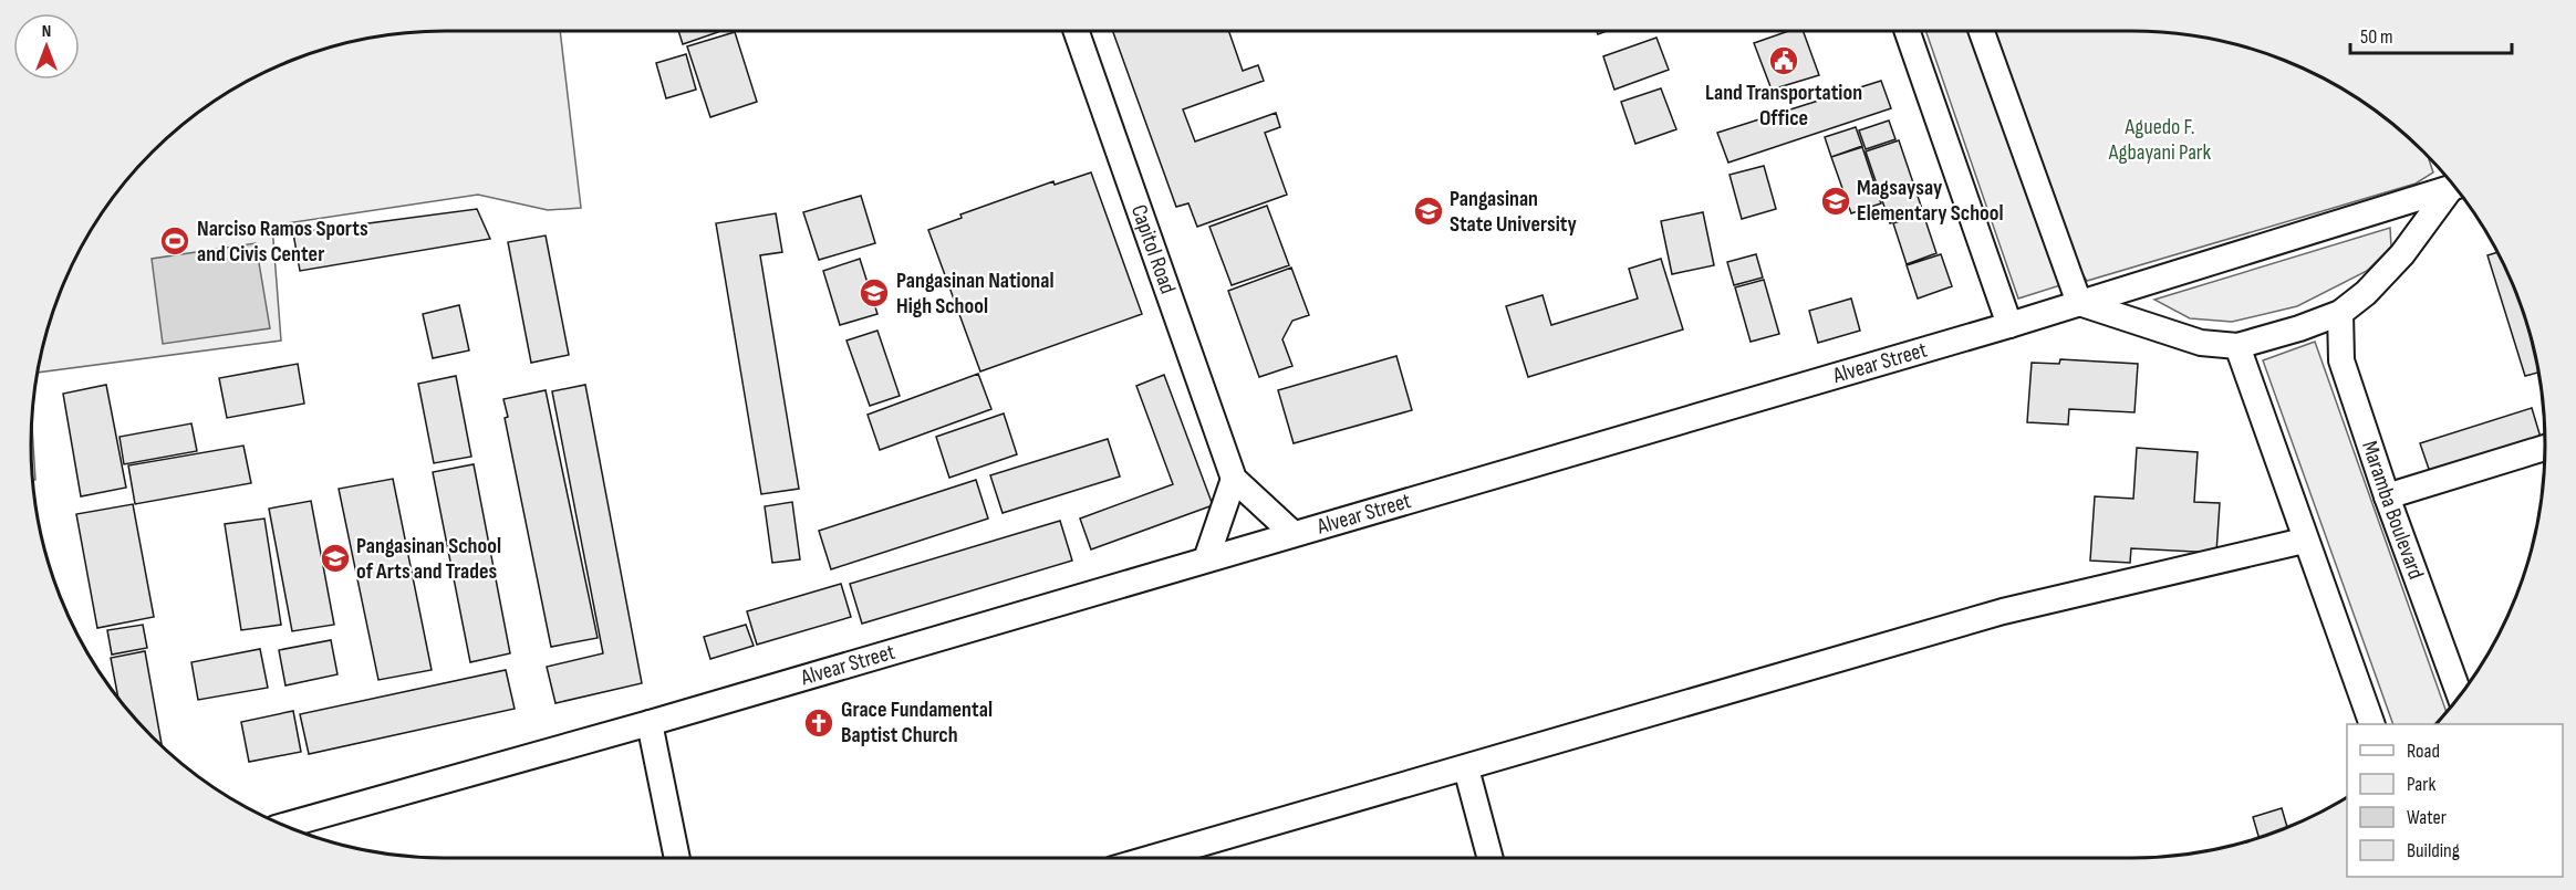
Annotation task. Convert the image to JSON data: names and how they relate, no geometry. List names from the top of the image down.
{
  "streets": {
    "street": ["Capitol Road", "Alvear Street", "Maramba Boulevard"]
  },
  "crossings": [
    ["Capitol Road", "Alvear Street"]
  ],
  "parks": ["Aguedo F. Agbayani Park"],
  "places": {
    "public building": ["Land Transportation Office"],
    "school or university": [
      "Magsaysay Elementary School",
      "Pangasinan State University",
      "Pangasinan National High School",
      "Pangasinan School of Arts and Trades"
    ],
    "sports": ["Narciso Ramos Sports and Civis Center"],
    "church": ["Grace Fundamental Baptist Church"]
  },
  "legend": [
    "Road",
    "Park",
    "Water",
    "Building"
  ],
  "scale_bar": "50 m",
  "north": "top"
}
